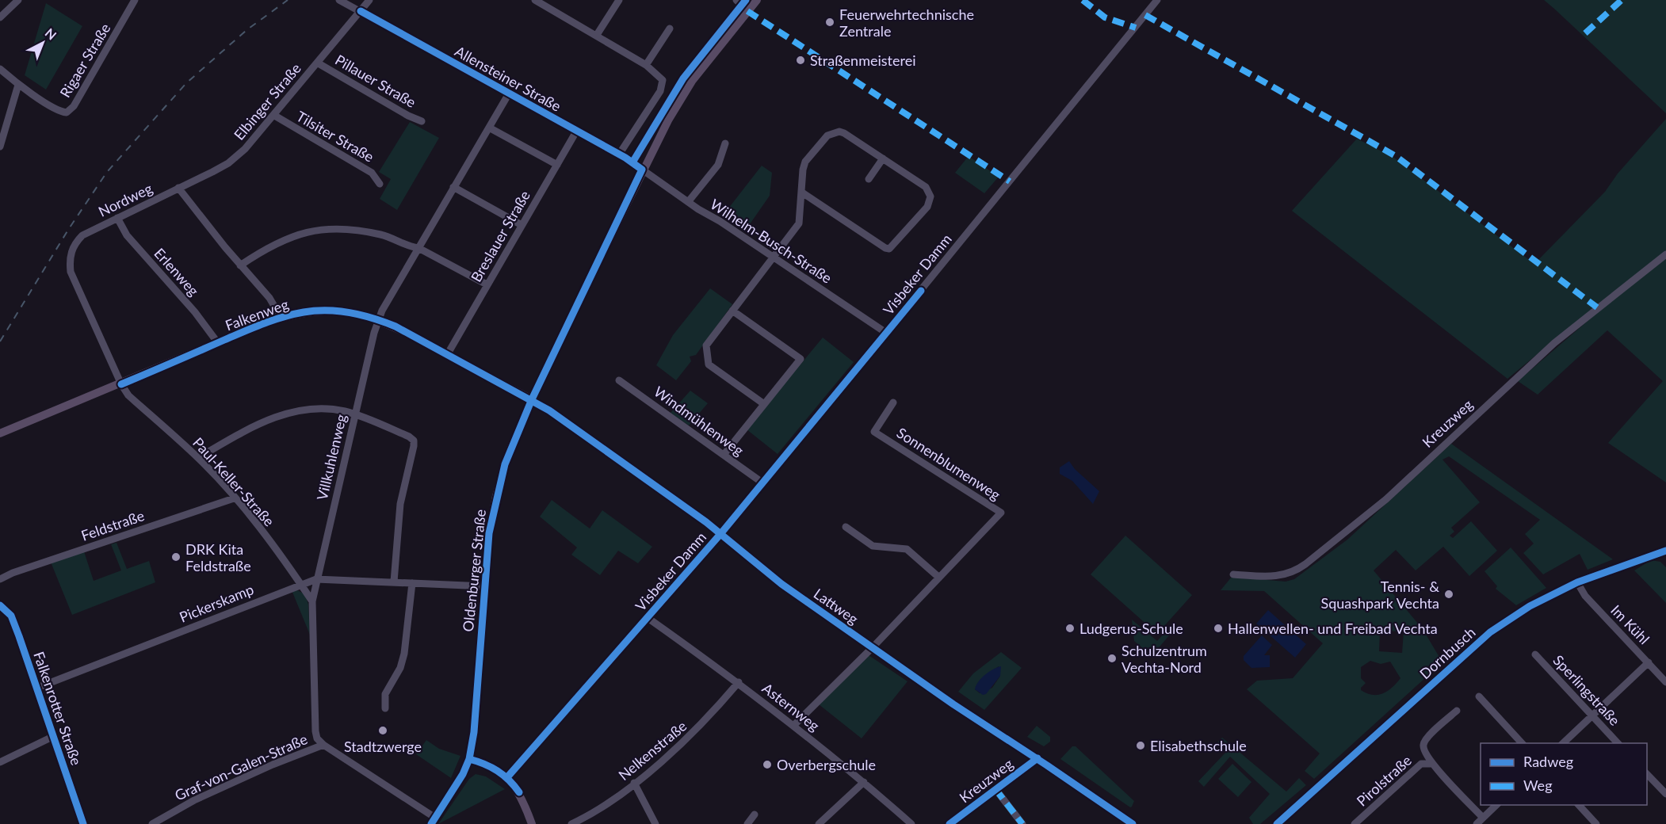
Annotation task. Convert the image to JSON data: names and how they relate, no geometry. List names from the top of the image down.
{
  "streets": {
    "main road": ["Falkenweg", "Oldenburger Straße"],
    "street": [
      "Rigaer Straße",
      "Allensteiner Straße",
      "Pillauer Straße",
      "Elbinger Straße",
      "Tilsiter Straße",
      "Nordweg",
      "Breslauer Straße",
      "Wilhelm-Busch-Straße",
      "Erlenweg",
      "Visbeker Damm",
      "Windmühlenweg",
      "Kreuzweg",
      "Villkuhlenweg",
      "Sonnenblumenweg",
      "Paul-Keller-Straße",
      "Feldstraße",
      "Pickerskamp",
      "Lattweg",
      "Im Kühl",
      "Dornbusch",
      "Sperlingstraße",
      "Asternweg",
      "Falkenrotter Straße",
      "Nelkenstraße",
      "Graf-von-Galen-Straße",
      "Pirolstraße"
    ]
  },
  "crossings": [
    ["Allensteiner Straße", "Elbinger Straße"],
    ["Allensteiner Straße", "Breslauer Straße"],
    ["Allensteiner Straße", "Wilhelm-Busch-Straße"],
    ["Allensteiner Straße", "Villkuhlenweg"],
    ["Allensteiner Straße", "Oldenburger Straße"],
    ["Pillauer Straße", "Elbinger Straße"],
    ["Elbinger Straße", "Tilsiter Straße"],
    ["Elbinger Straße", "Nordweg"],
    ["Nordweg", "Erlenweg"],
    ["Nordweg", "Falkenweg"],
    ["Nordweg", "Paul-Keller-Straße"],
    ["Breslauer Straße", "Falkenweg"],
    ["Wilhelm-Busch-Straße", "Visbeker Damm"],
    ["Wilhelm-Busch-Straße", "Oldenburger Straße"],
    ["Erlenweg", "Falkenweg"],
    ["Visbeker Damm", "Windmühlenweg"],
    ["Visbeker Damm", "Lattweg"],
    ["Visbeker Damm", "Asternweg"],
    ["Falkenweg", "Villkuhlenweg"],
    ["Falkenweg", "Paul-Keller-Straße"],
    ["Falkenweg", "Oldenburger Straße"],
    ["Falkenweg", "Lattweg"],
    ["Kreuzweg", "Lattweg"],
    ["Villkuhlenweg", "Pickerskamp"],
    ["Villkuhlenweg", "Graf-von-Galen-Straße"],
    ["Paul-Keller-Straße", "Feldstraße"],
    ["Paul-Keller-Straße", "Pickerskamp"],
    ["Oldenburger Straße", "Pickerskamp"],
    ["Oldenburger Straße", "Lattweg"],
    ["Oldenburger Straße", "Graf-von-Galen-Straße"],
    ["Pickerskamp", "Falkenrotter Straße"],
    ["Im Kühl", "Dornbusch"],
    ["Asternweg", "Nelkenstraße"]
  ],
  "places": [
    "Feuerwehrtechnische Zentrale",
    "Straßenmeisterei",
    "DRK Kita Feldstraße",
    "Tennis- & Squashpark Vechta",
    "Ludgerus-Schule",
    "Hallenwellen- und Freibad Vechta",
    "Schulzentrum Vechta-Nord",
    "Stadtzwerge",
    "Elisabethschule",
    "Overbergschule"
  ],
  "legend": ["Radweg", "Weg"],
  "north": "top right"
}
